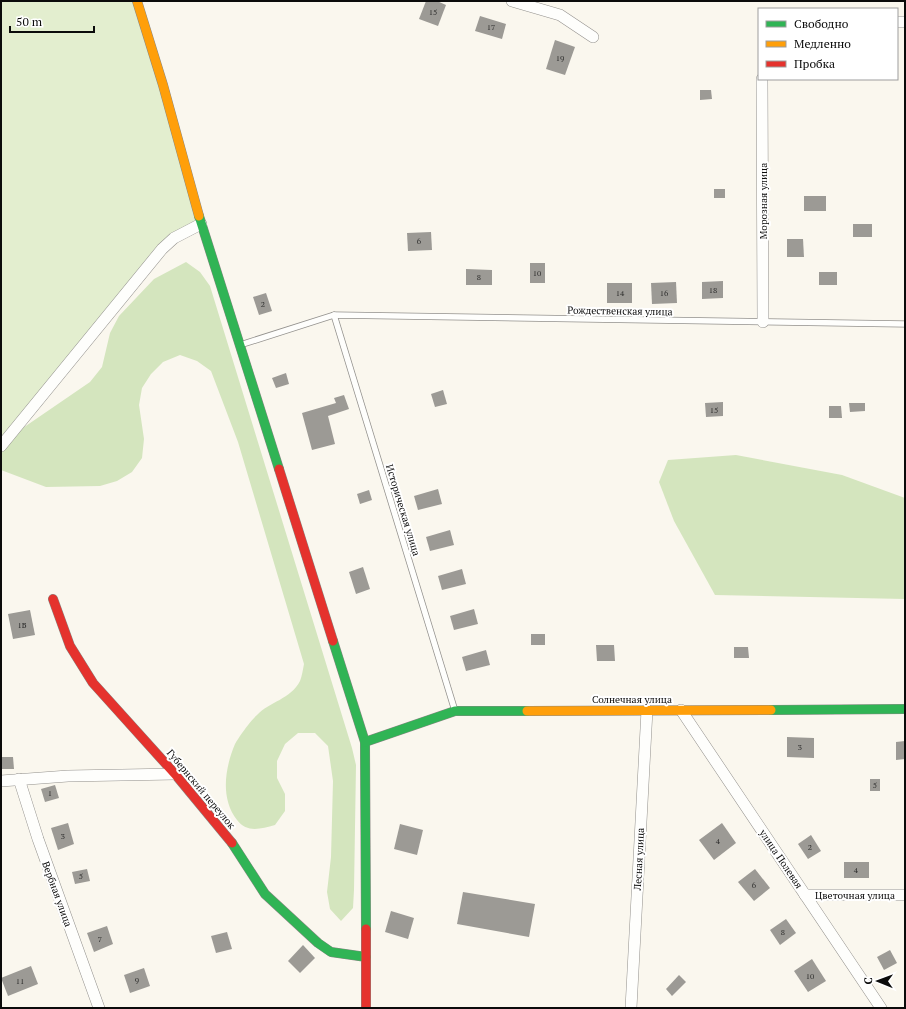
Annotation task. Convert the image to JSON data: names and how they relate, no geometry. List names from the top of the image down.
{
  "streets": {
    "street": [
      "Морозная улица",
      "Солнечная улица",
      "Губернский переулок",
      "Лесная улица",
      "улица Полевая",
      "Вербная улица",
      "Цветочная улица"
    ],
    "lane": ["Рождественская улица", "Историческая улица"]
  },
  "crossings": [
    ["Морозная улица", "Рождественская улица"],
    ["Рождественская улица", "Историческая улица"],
    ["Историческая улица", "Солнечная улица"],
    ["Солнечная улица", "Лесная улица"],
    ["Солнечная улица", "улица Полевая"],
    ["улица Полевая", "Цветочная улица"]
  ],
  "house_numbers": [
    "15",
    "17",
    "19",
    "6",
    "10",
    "8",
    "18",
    "14",
    "16",
    "2",
    "15",
    "1Б",
    "3",
    "5",
    "1",
    "3",
    "4",
    "2",
    "4",
    "5",
    "6",
    "8",
    "7",
    "10",
    "9",
    "11"
  ],
  "legend": ["Свободно", "Медленно", "Пробка"],
  "scale_bar": "50 m",
  "north": "left"
}
